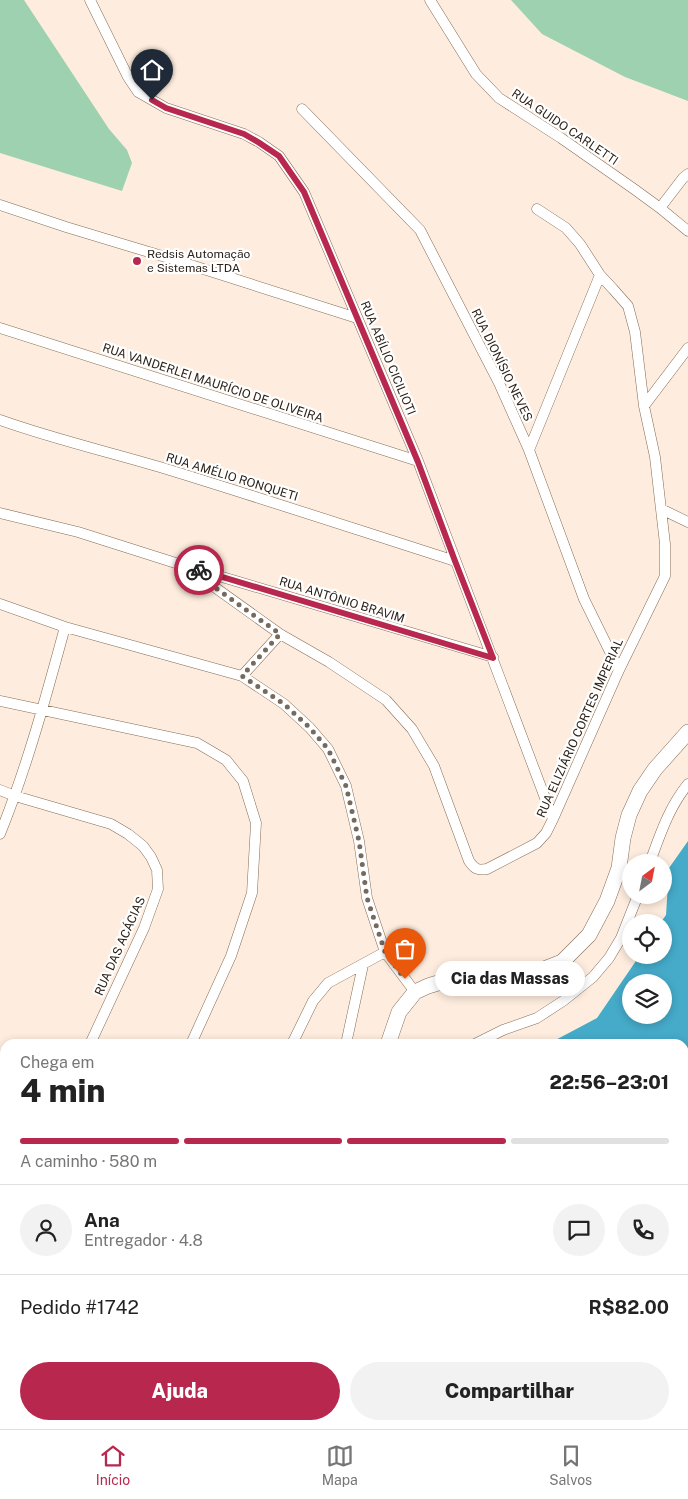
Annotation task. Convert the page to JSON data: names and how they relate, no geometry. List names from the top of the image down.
{
  "streets": {
    "street": [
      "RUA GUIDO CARLETTI",
      "RUA ABÍLIO CICILIOTI",
      "RUA DIONÍSIO NEVES",
      "RUA VANDERLEI MAURÍCIO DE OLIVEIRA",
      "RUA AMÉLIO RONQUETI",
      "RUA ANTÔNIO BRAVIM",
      "RUA ELIZIÁRIO CORTES IMPERIAL",
      "RUA DAS ACÁCIAS"
    ]
  },
  "crossings": [
    ["RUA ABÍLIO CICILIOTI", "RUA VANDERLEI MAURÍCIO DE OLIVEIRA"],
    ["RUA ABÍLIO CICILIOTI", "RUA AMÉLIO RONQUETI"],
    ["RUA ABÍLIO CICILIOTI", "RUA ANTÔNIO BRAVIM"],
    ["RUA ABÍLIO CICILIOTI", "RUA ELIZIÁRIO CORTES IMPERIAL"],
    ["RUA DIONÍSIO NEVES", "RUA ELIZIÁRIO CORTES IMPERIAL"],
    ["RUA ANTÔNIO BRAVIM", "RUA ELIZIÁRIO CORTES IMPERIAL"]
  ],
  "places": ["Redsis Automação e Sistemas LTDA", "Cia das Massas"],
  "north": "top right",
  "page": {
    "bubble": "Cia das Massas",
    "heading": ["4 min", "Chega em", "22:56–23:01"],
    "panel": [
      "Ana",
      "Entregador · 4.8",
      "Pedido #1742",
      "R$82.00"
    ],
    "bar": "A caminho · 580 m",
    "buttons": ["Ajuda", "Compartilhar"],
    "tabs": ["Início", "Mapa", "Salvos"]
  }
}
